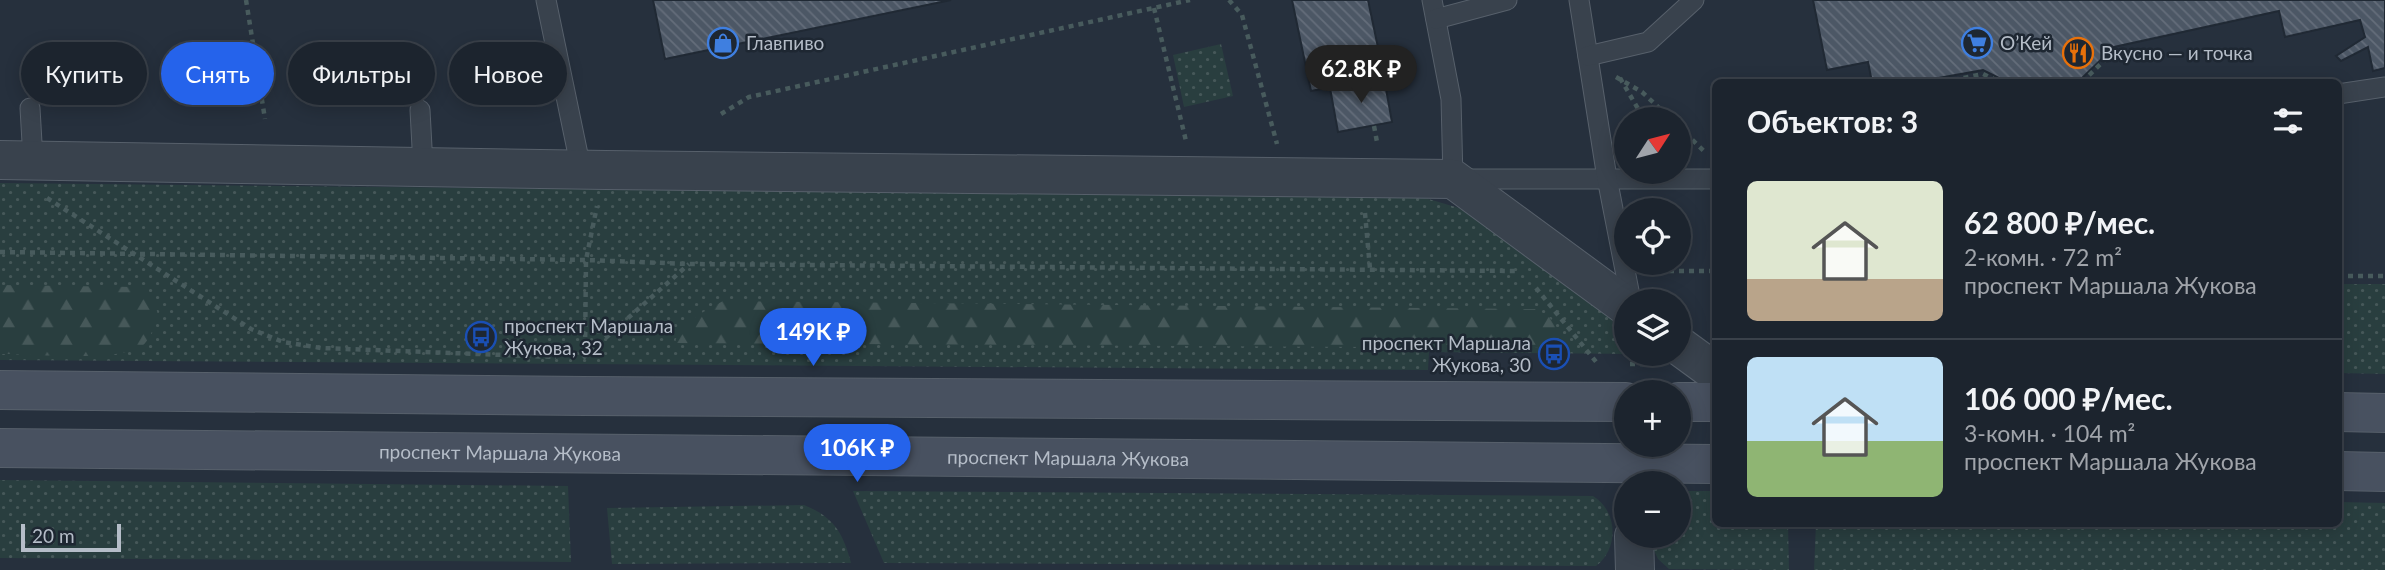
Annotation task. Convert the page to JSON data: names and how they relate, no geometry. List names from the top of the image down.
{
  "streets": {
    "main road": ["проспект Маршала Жукова"]
  },
  "places": {
    "shop": ["Главпиво"],
    "supermarket": ["О’Кей"],
    "restaurant": ["Вкусно — и точка"],
    "bus stop": ["проспект Маршала Жукова, 32", "проспект Маршала Жукова, 30"]
  },
  "scale_bar": "20 m",
  "north": "top right",
  "page": {
    "chip": [
      "Купить",
      "Снять",
      "Фильтры",
      "Новое"
    ],
    "price": ["62.8K ₽", "149K ₽", "106K ₽"],
    "heading": "Объектов: 3",
    "map_buttons": ["+", "−"],
    "list": [
      {
        "name": "62 800 ₽/мес.",
        "note": "2-комн. · 72 m² · проспект Маршала Жукова"
      },
      {
        "name": "106 000 ₽/мес.",
        "note": "3-комн. · 104 m² · проспект Маршала Жукова"
      }
    ],
    "scale": "20 m"
  }
}
